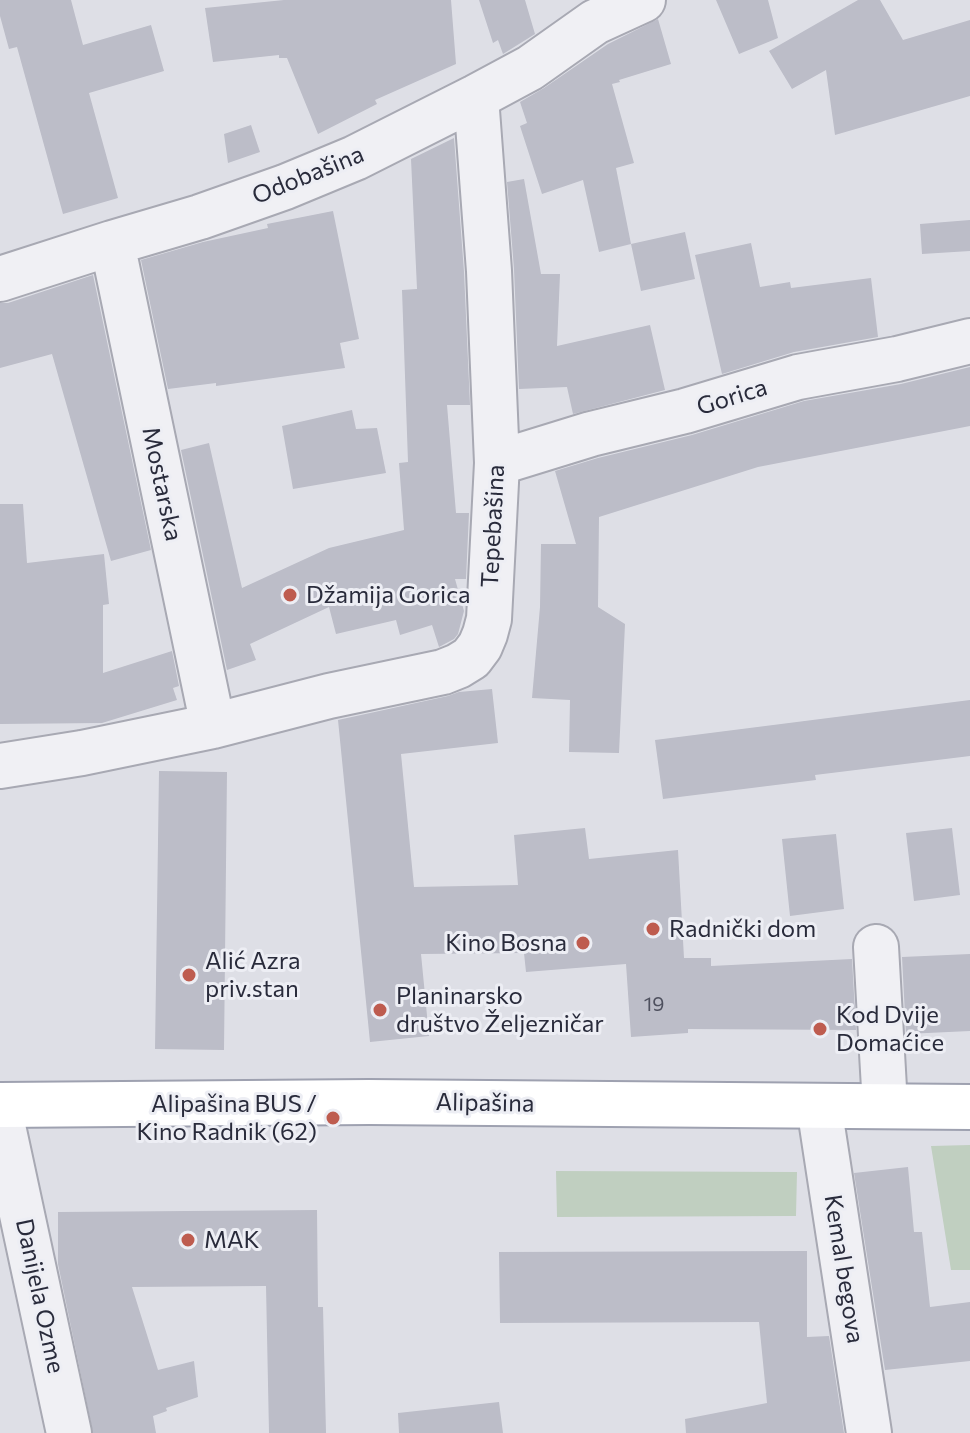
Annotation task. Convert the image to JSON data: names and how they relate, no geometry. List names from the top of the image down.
{
  "streets": {
    "main road": ["Alipašina"],
    "street": [
      "Odobašina",
      "Gorica",
      "Mostarska",
      "Tepebašina",
      "Kemal begova",
      "Danijela Ozme"
    ]
  },
  "crossings": [
    ["Odobašina", "Mostarska"],
    ["Odobašina", "Tepebašina"],
    ["Gorica", "Tepebašina"],
    ["Mostarska", "Tepebašina"],
    ["Alipašina", "Kemal begova"]
  ],
  "places": [
    "Džamija Gorica",
    "Radnički dom",
    "Kino Bosna",
    "Alić Azra priv.stan",
    "Planinarsko društvo Željezničar",
    "Kod Dvije Domaćice",
    "Alipašina BUS / Kino Radnik (62)",
    "MAK"
  ],
  "house_numbers": ["19"]
}
